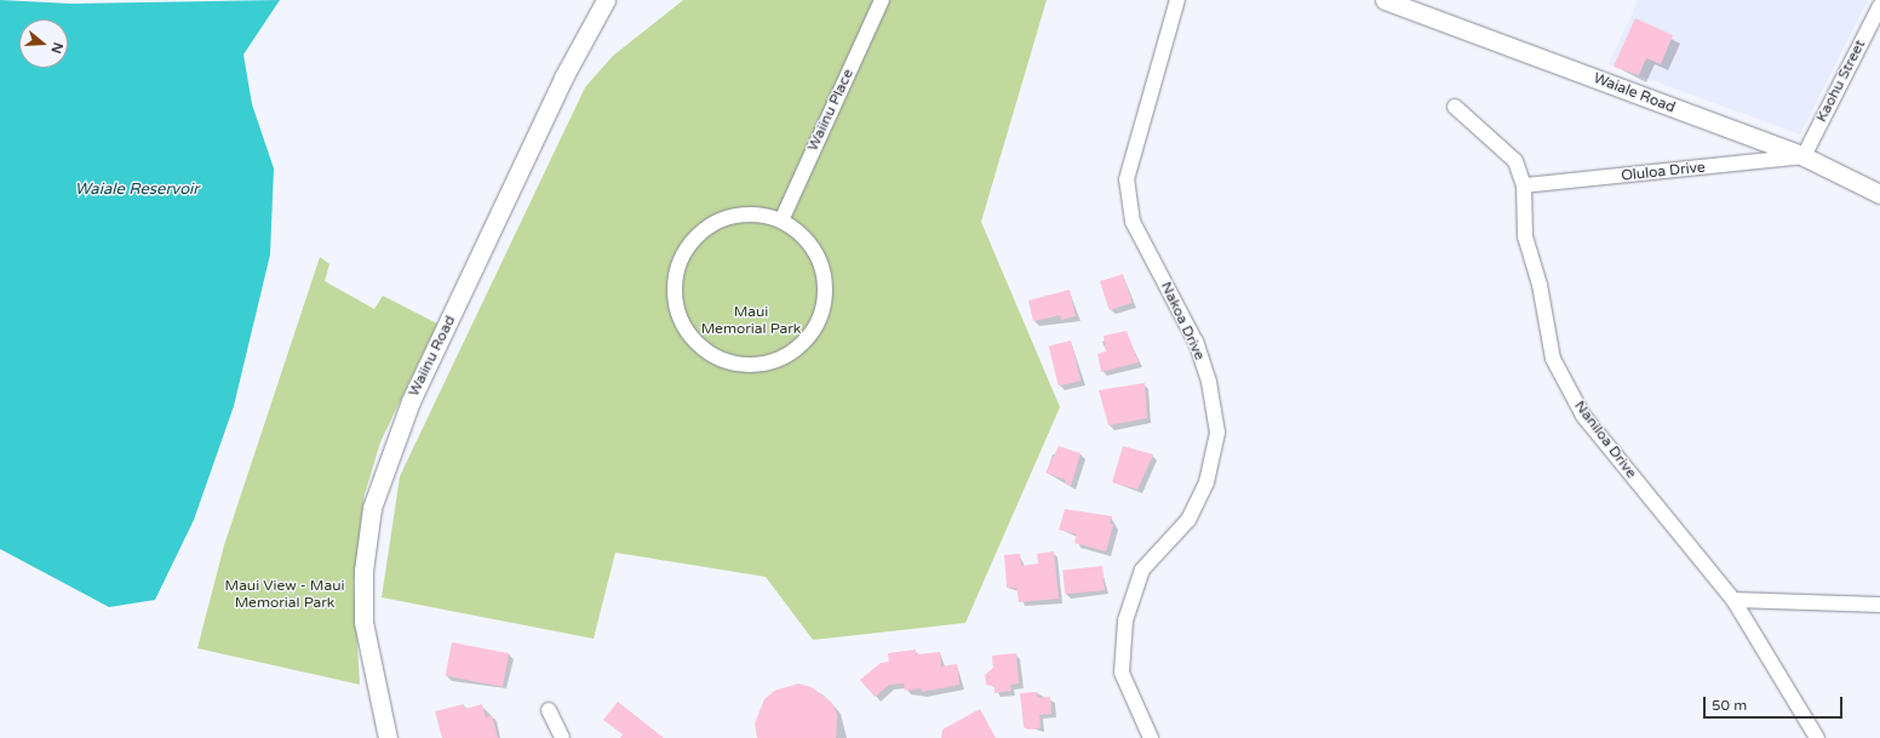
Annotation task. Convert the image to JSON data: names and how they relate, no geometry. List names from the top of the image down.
{
  "streets": {
    "street": [
      "Kaohu Street",
      "Waiale Road",
      "Waiinu Place",
      "Oluloa Drive",
      "Nakoa Drive",
      "Waiinu Road",
      "Naniloa Drive"
    ]
  },
  "crossings": [
    ["Kaohu Street", "Waiale Road"],
    ["Kaohu Street", "Oluloa Drive"],
    ["Waiale Road", "Oluloa Drive"],
    ["Oluloa Drive", "Naniloa Drive"]
  ],
  "water": ["Waiale Reservoir"],
  "parks": ["Maui Memorial Park", "Maui View - Maui Memorial Park"],
  "scale_bar": "50 m",
  "north": "right"
}
